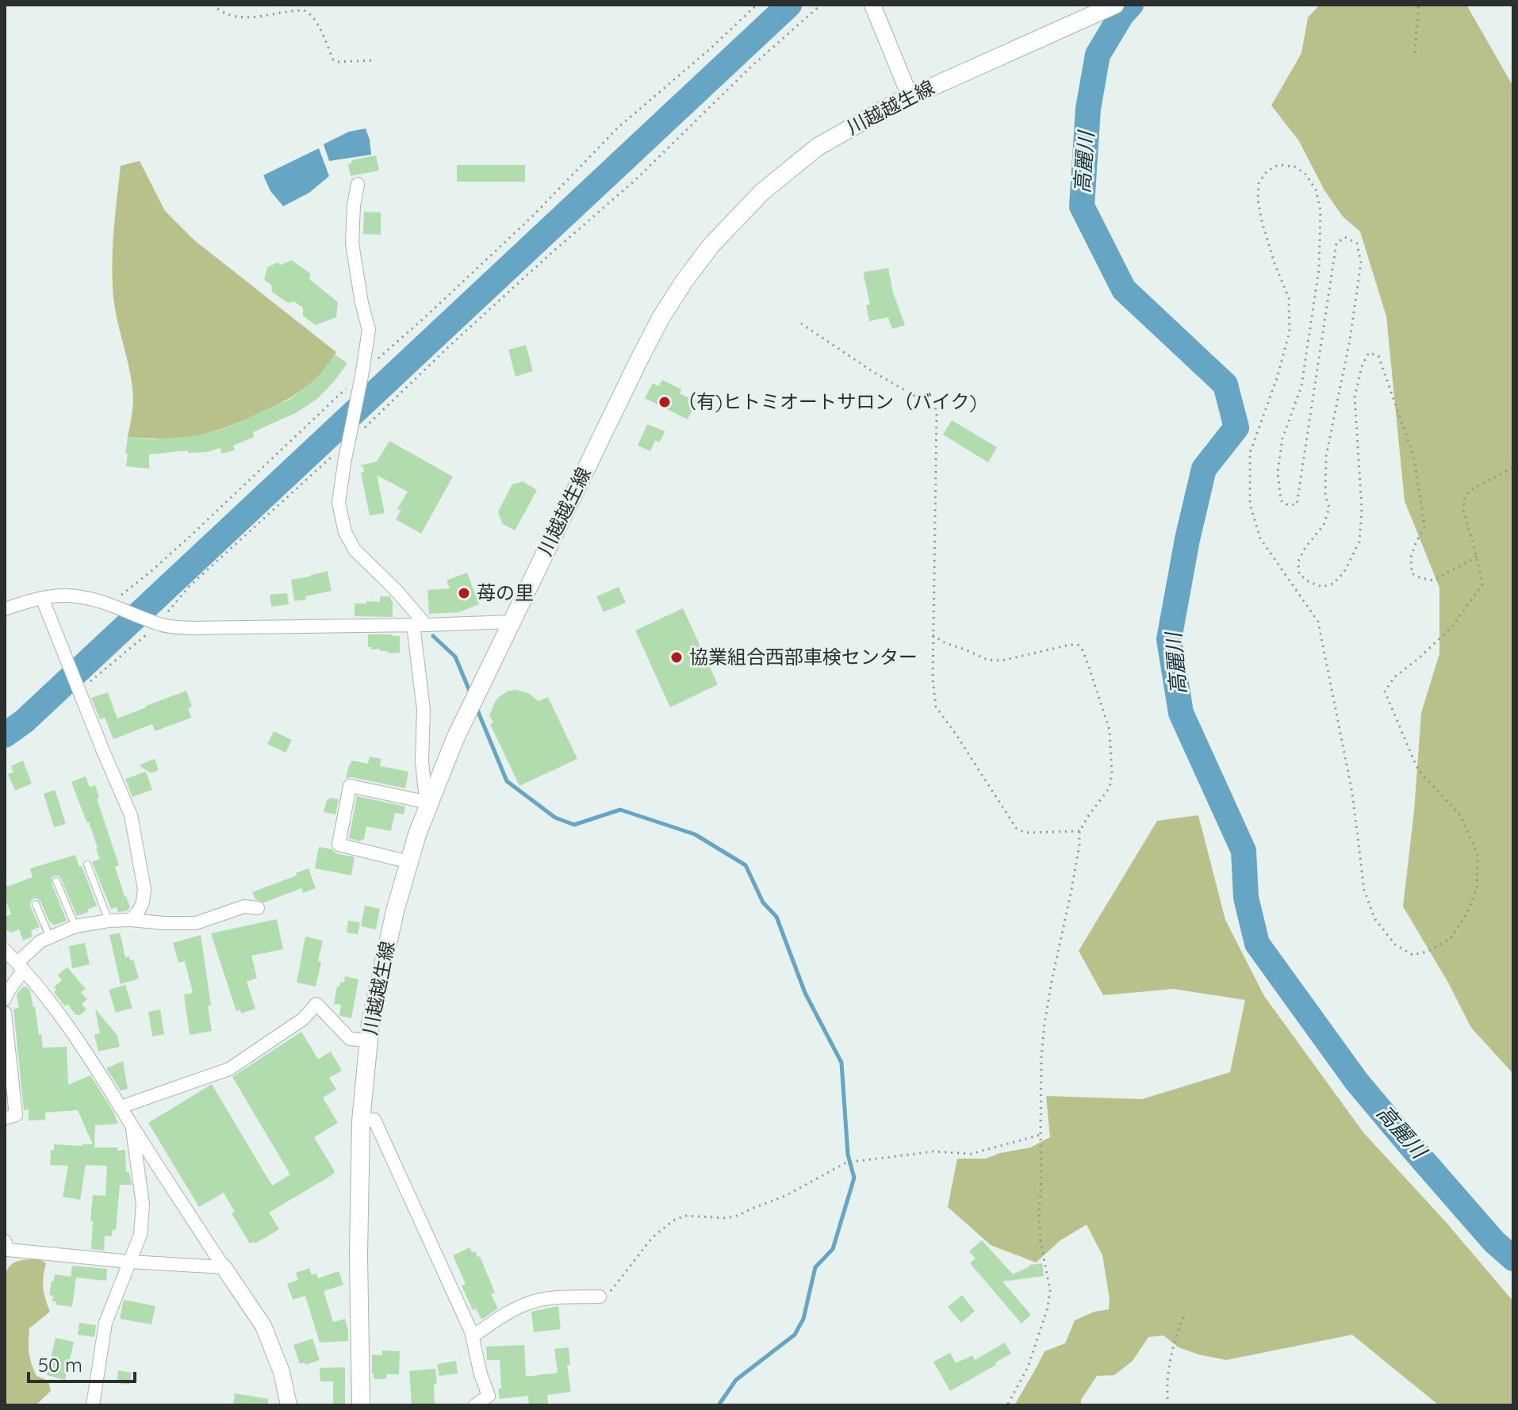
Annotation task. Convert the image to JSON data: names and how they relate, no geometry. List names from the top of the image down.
{
  "streets": {
    "main road": ["川越越生線"]
  },
  "water": ["高麗川"],
  "places": ["（有)ヒトミオートサロン（バイク)", "苺の里", "協業組合西部車検センター"],
  "scale_bar": "50 m"
}
